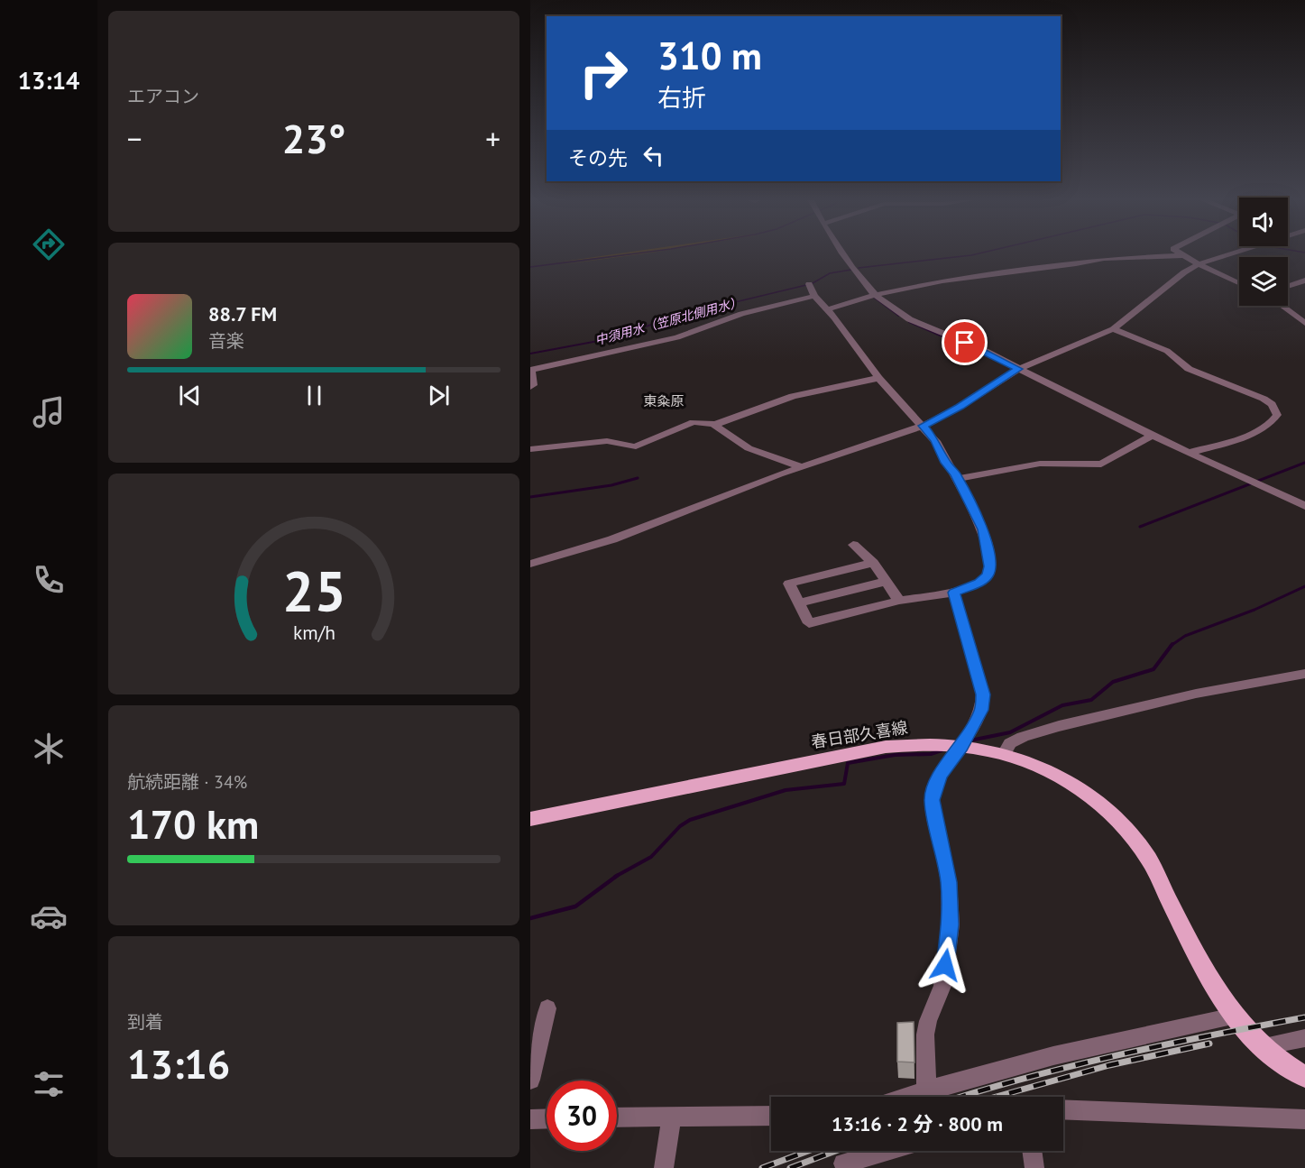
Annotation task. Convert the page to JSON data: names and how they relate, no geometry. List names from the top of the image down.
{
  "streets": {
    "main road": ["春日部久喜線"]
  },
  "districts": ["東粂原"],
  "water": ["中須用水（笠原北側用水）"],
  "page": {
    "tabs": "13:14",
    "tile": [
      "エアコン",
      ["航続距離 · 34%", "170 km"],
      ["到着", "13:16"]
    ],
    "turn": ["310 m", "右折"],
    "heat": ["−", "23°", "+"],
    "then": "その先",
    "song": ["88.7 FM", "音楽"],
    "limit": "30",
    "trip": "13:16 · 2 分 · 800 m",
    "gauge": ["25", "km/h"]
  }
}
